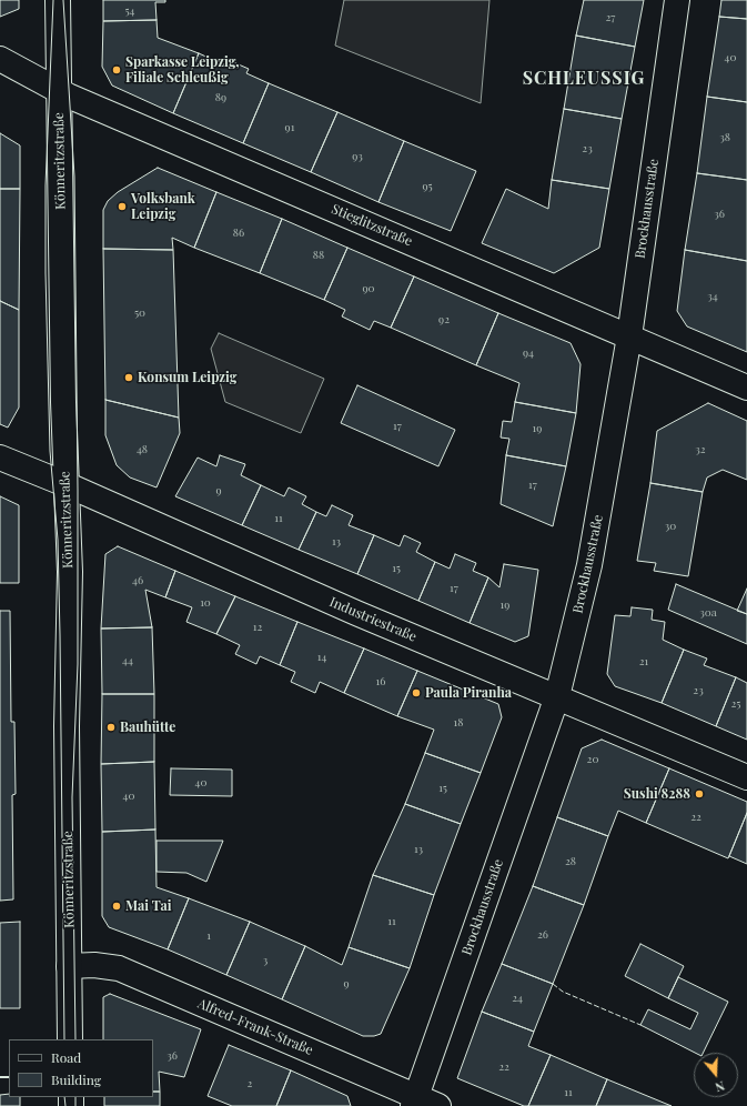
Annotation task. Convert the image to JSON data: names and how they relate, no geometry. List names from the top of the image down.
{
  "streets": {
    "street": [
      "Könneritzstraße",
      "Brockhausstraße",
      "Stieglitzstraße",
      "Industriestraße",
      "Alfred-Frank-Straße"
    ]
  },
  "crossings": [
    ["Könneritzstraße", "Stieglitzstraße"],
    ["Könneritzstraße", "Industriestraße"],
    ["Könneritzstraße", "Alfred-Frank-Straße"],
    ["Brockhausstraße", "Stieglitzstraße"],
    ["Brockhausstraße", "Industriestraße"],
    ["Brockhausstraße", "Alfred-Frank-Straße"]
  ],
  "districts": ["SCHLEUSSIG"],
  "places": [
    "Sparkasse Leipzig, Filiale Schleußig",
    "Volksbank Leipzig",
    "Konsum Leipzig",
    "Paula Piranha",
    "Bauhütte",
    "Sushi 8288",
    "Mai Tai"
  ],
  "house_numbers": [
    "54",
    "27",
    "40",
    "89",
    "91",
    "38",
    "23",
    "93",
    "95",
    "36",
    "86",
    "88",
    "90",
    "34",
    "50",
    "92",
    "94",
    "17",
    "19",
    "48",
    "32",
    "17",
    "9",
    "11",
    "30",
    "13",
    "15",
    "46",
    "17",
    "10",
    "19",
    "30a",
    "12",
    "14",
    "44",
    "21",
    "16",
    "23",
    "25",
    "18",
    "20",
    "40",
    "15",
    "40",
    "22",
    "13",
    "28",
    "11",
    "26",
    "1",
    "3",
    "9",
    "24",
    "36",
    "22",
    "2",
    "11"
  ],
  "legend": ["Road", "Building"],
  "north": "bottom"
}
